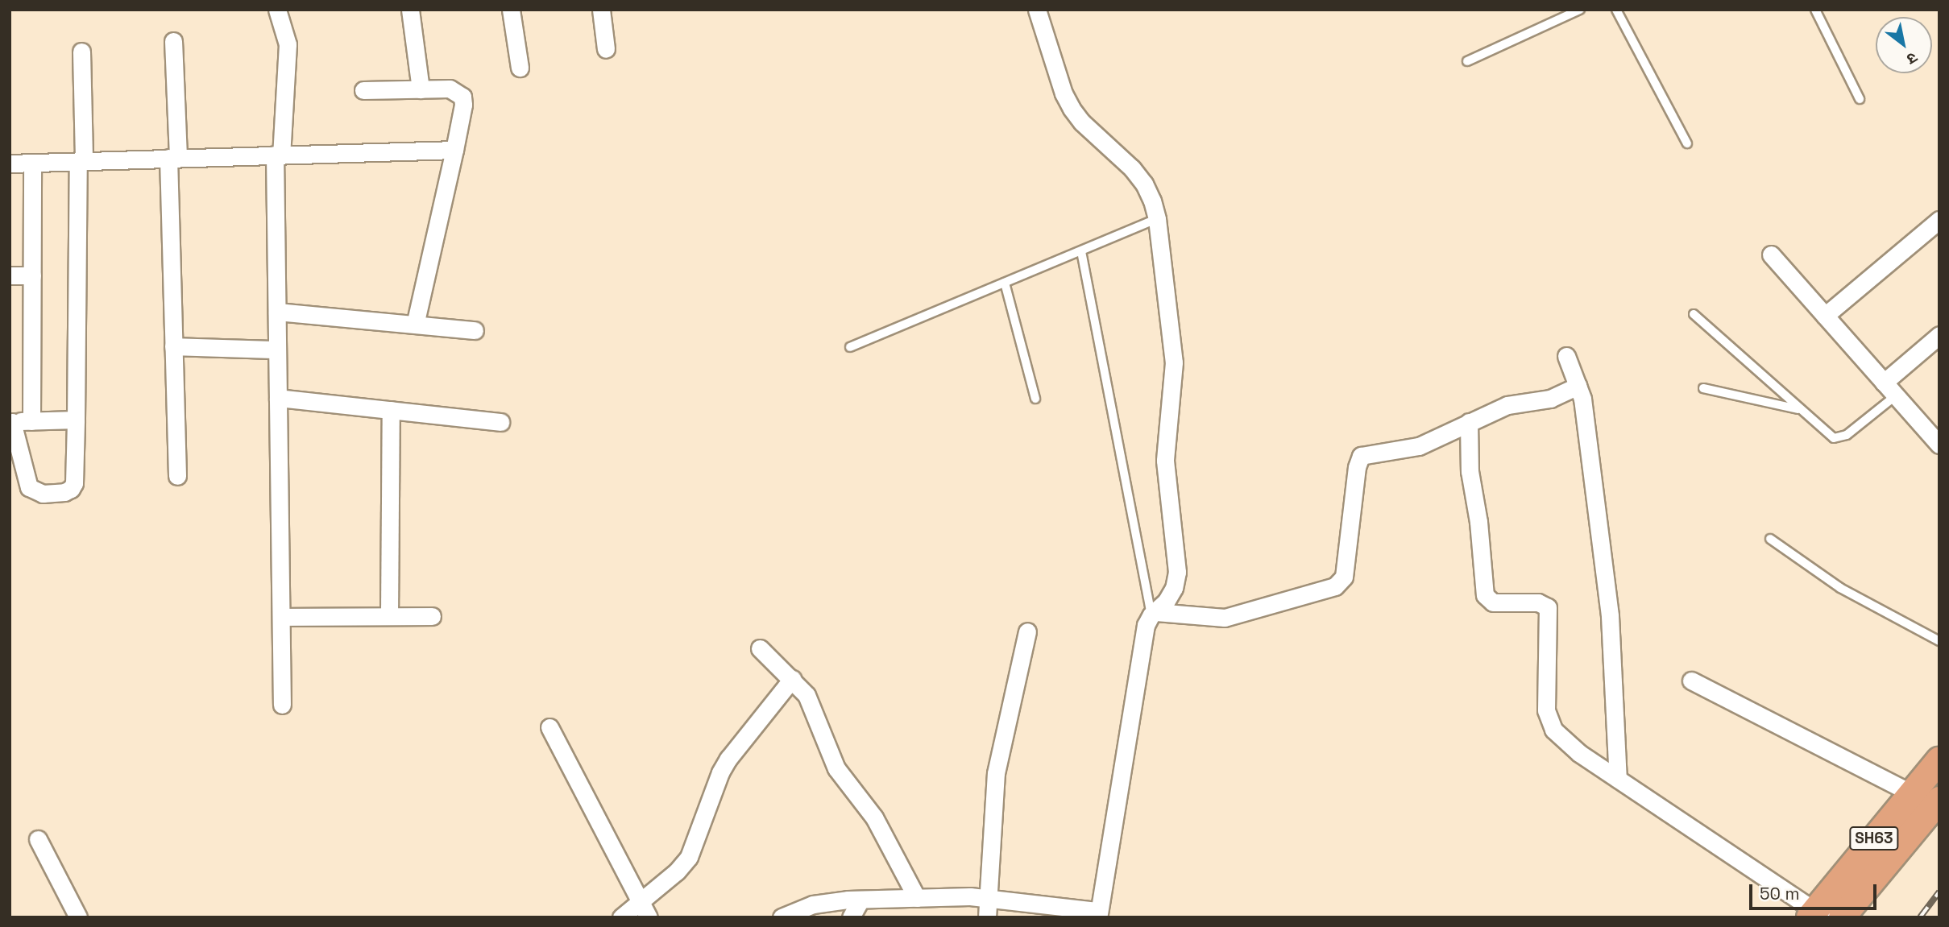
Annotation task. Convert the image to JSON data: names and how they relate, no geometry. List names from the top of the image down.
{
  "streets": {
    "main road": ["SH63"]
  },
  "scale_bar": "50 m",
  "north": "bottom right"
}
